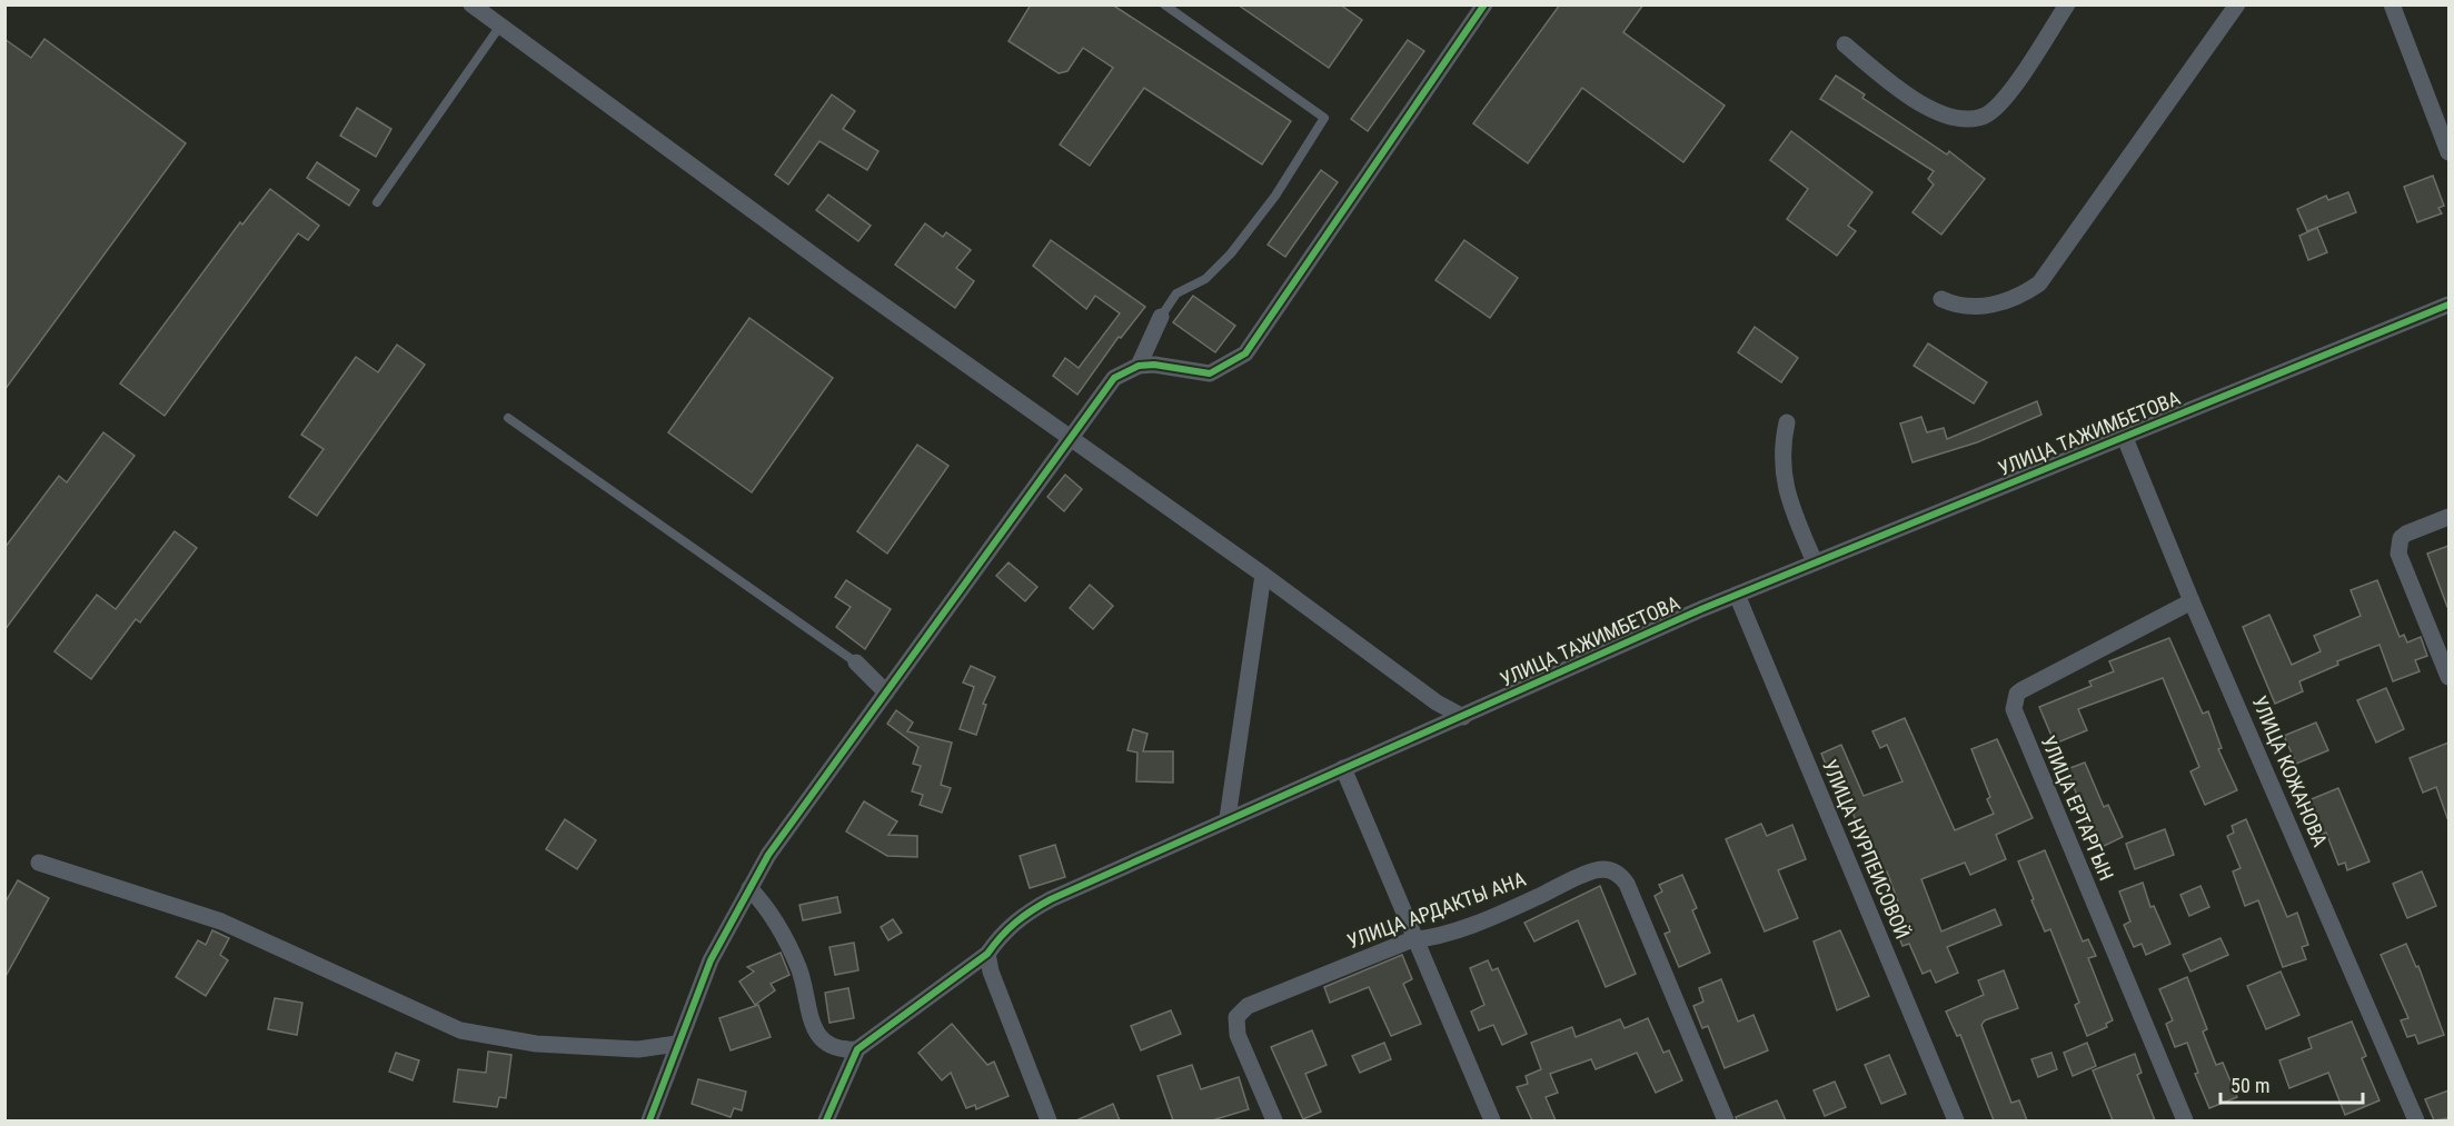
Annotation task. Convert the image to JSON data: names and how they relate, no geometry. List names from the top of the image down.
{
  "streets": {
    "street": [
      "УЛИЦА ТАЖИМБЕТОВА",
      "УЛИЦА КОЖАНОВА",
      "УЛИЦА ЕРТАРГЫН",
      "УЛИЦА НУРПЕИСОВОЙ",
      "УЛИЦА АРДАКТЫ АНА"
    ]
  },
  "crossings": [
    ["УЛИЦА ТАЖИМБЕТОВА", "УЛИЦА КОЖАНОВА"],
    ["УЛИЦА ТАЖИМБЕТОВА", "УЛИЦА НУРПЕИСОВОЙ"],
    ["УЛИЦА КОЖАНОВА", "УЛИЦА ЕРТАРГЫН"]
  ],
  "scale_bar": "50 m"
}
